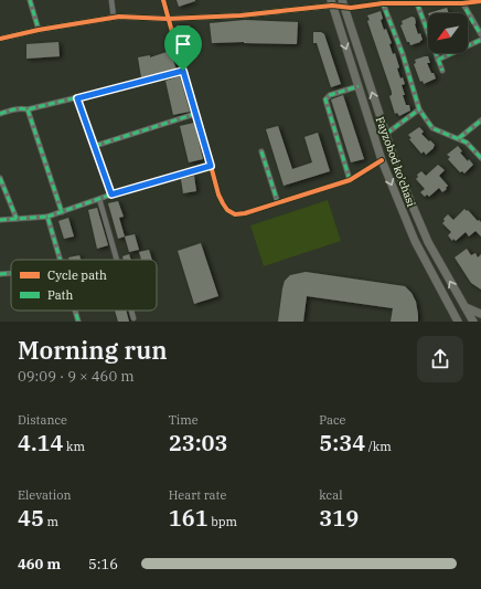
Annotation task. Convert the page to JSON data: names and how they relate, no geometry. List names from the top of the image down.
{
  "streets": {
    "main road": ["Fayzobod ko'chasi"]
  },
  "legend": ["Cycle path", "Path"],
  "north": "bottom left",
  "page": {
    "heading": ["Morning run", "09:09 · 9 × 460 m"],
    "stats": [
      ["Distance", "4.14 km"],
      ["Time", "23:03"],
      ["Pace", "5:34 /km"],
      ["Elevation", "45 m"],
      ["Heart rate", "161 bpm"],
      ["kcal", "319"]
    ],
    "list": [
      {
        "name": "460 m",
        "note": "5:16"
      }
    ]
  }
}
